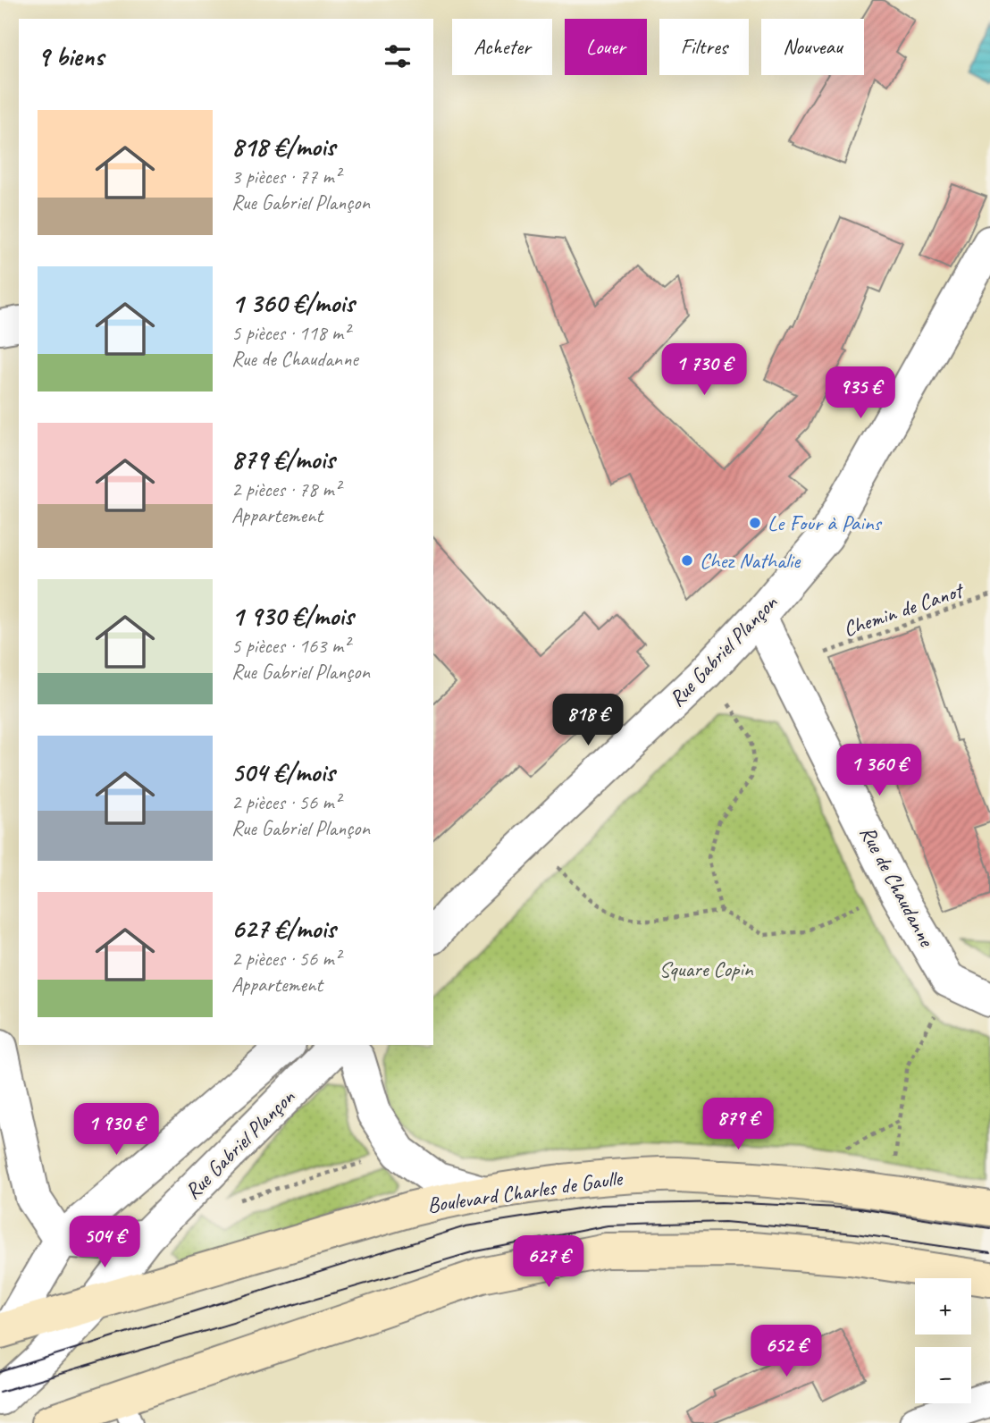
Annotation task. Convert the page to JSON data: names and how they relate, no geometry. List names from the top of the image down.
{
  "streets": {
    "main road": ["Boulevard Charles de Gaulle"],
    "street": ["Rue Gabriel Plançon", "Rue de Chaudanne"],
    "path": ["Chemin de Canot"]
  },
  "crossings": [
    ["Rue Gabriel Plançon", "Rue de Chaudanne"],
    ["Rue Gabriel Plançon", "Boulevard Charles de Gaulle"]
  ],
  "parks": ["Square Copin"],
  "places": ["Le Four à Pains", "Chez Nathalie"],
  "page": {
    "chip": [
      "Acheter",
      "Louer",
      "Filtres",
      "Nouveau"
    ],
    "heading": "9 biens",
    "list": [
      {
        "name": "818 €/mois",
        "note": "3 pièces · 77 m² · Rue Gabriel Plançon"
      },
      {
        "name": "1 360 €/mois",
        "note": "5 pièces · 118 m² · Rue de Chaudanne"
      },
      {
        "name": "879 €/mois",
        "note": "2 pièces · 78 m² · Appartement"
      },
      {
        "name": "1 930 €/mois",
        "note": "5 pièces · 163 m² · Rue Gabriel Plançon"
      },
      {
        "name": "504 €/mois",
        "note": "2 pièces · 56 m² · Rue Gabriel Plançon"
      },
      {
        "name": "627 €/mois",
        "note": "2 pièces · 56 m² · Appartement"
      }
    ],
    "price": [
      "1 730 €",
      "935 €",
      "818 €",
      "1 360 €",
      "879 €",
      "1 930 €",
      "504 €",
      "627 €",
      "652 €"
    ],
    "map_buttons": ["+", "−"]
  }
}
